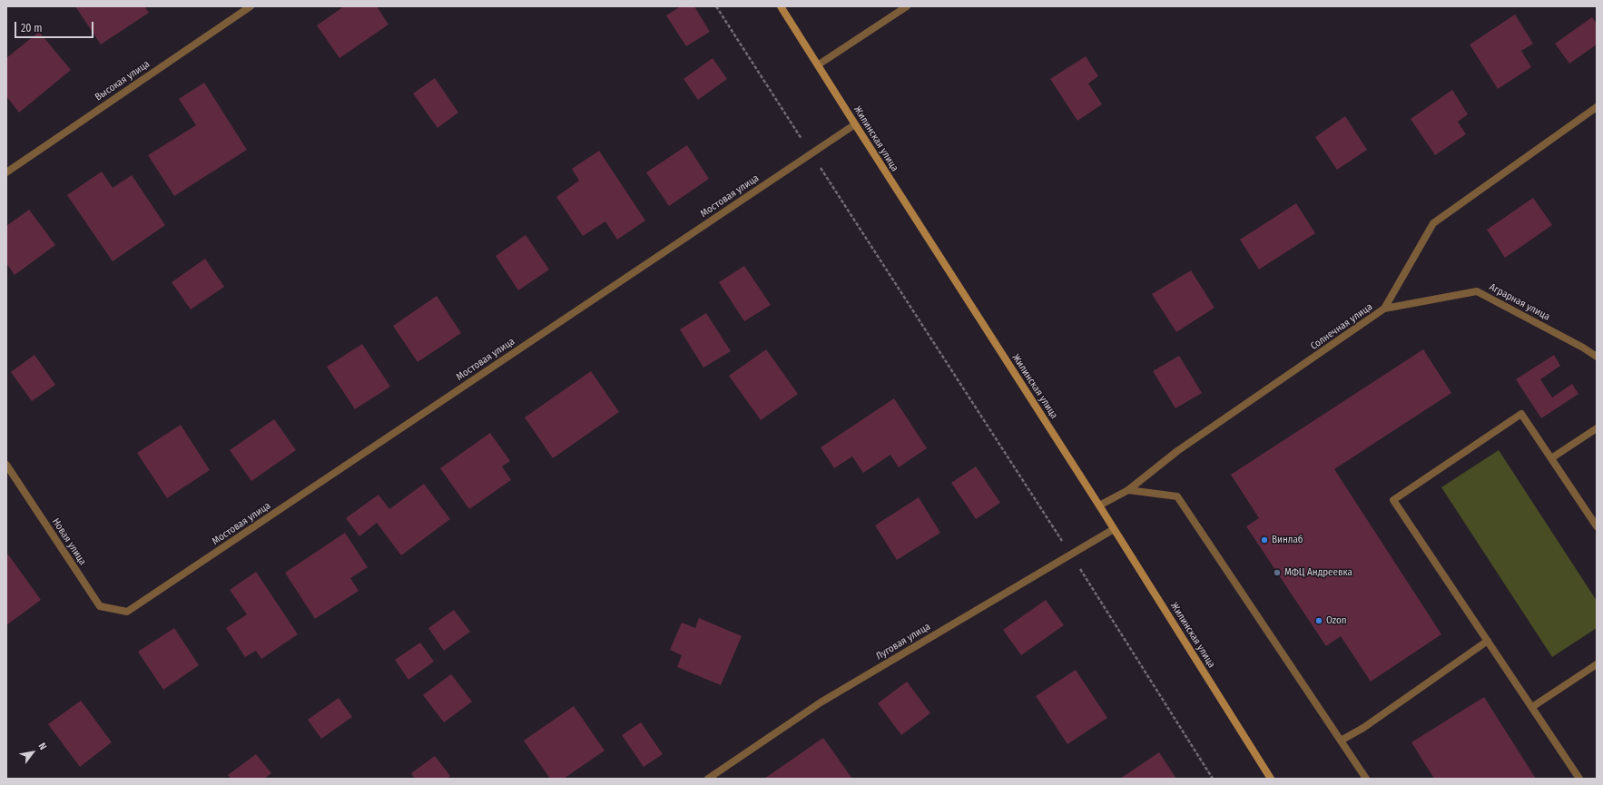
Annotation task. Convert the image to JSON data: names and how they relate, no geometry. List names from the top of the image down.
{
  "streets": {
    "main road": ["Жилинская улица"],
    "street": [
      "Высокая улица",
      "Мостовая улица",
      "Аграрная улица",
      "Солнечная улица",
      "Новая улица",
      "Луговая улица"
    ]
  },
  "crossings": [
    ["Жилинская улица", "Мостовая улица"],
    ["Жилинская улица", "Солнечная улица"],
    ["Жилинская улица", "Луговая улица"],
    ["Мостовая улица", "Новая улица"],
    ["Аграрная улица", "Солнечная улица"]
  ],
  "places": ["Винлаб", "МФЦ Андреевка", "Ozon"],
  "scale_bar": "20 m",
  "north": "top right"
}
